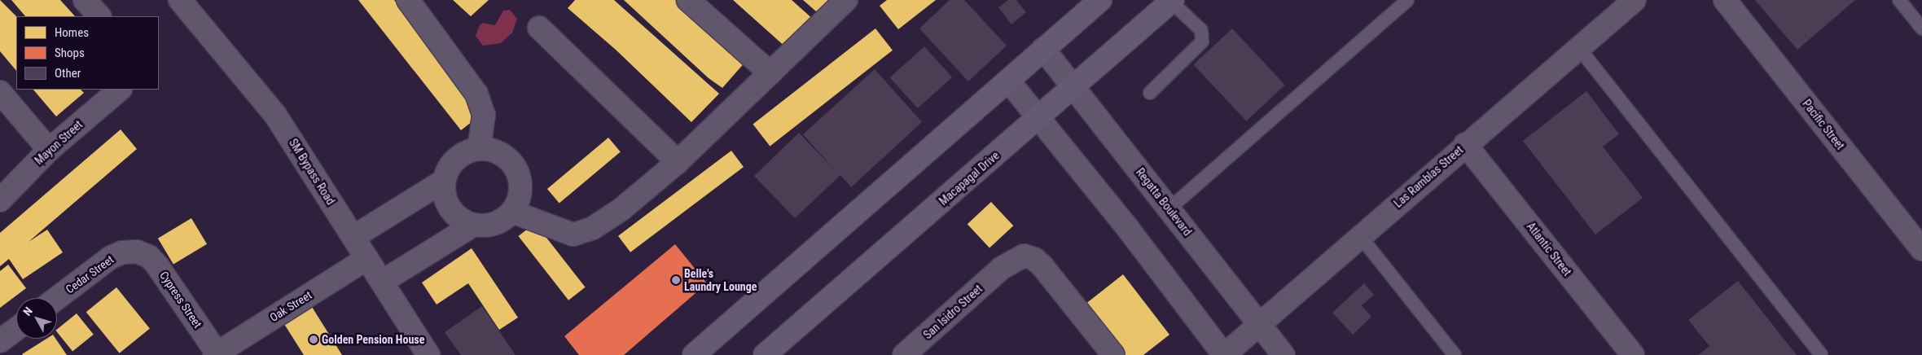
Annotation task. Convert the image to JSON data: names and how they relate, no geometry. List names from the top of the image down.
{
  "streets": {
    "main road": ["Macapagal Drive"],
    "street": [
      "Pacific Street",
      "Mayon Street",
      "SM Bypass Road",
      "Las Ramblas Street",
      "Regatta Boulevard",
      "Atlantic Street",
      "Cedar Street",
      "Cypress Street",
      "Oak Street",
      "San Isidro Street"
    ]
  },
  "crossings": [
    ["SM Bypass Road", "Oak Street"],
    ["Las Ramblas Street", "Regatta Boulevard"],
    ["Las Ramblas Street", "Atlantic Street"],
    ["Macapagal Drive", "Regatta Boulevard"],
    ["Cedar Street", "Cypress Street"],
    ["Cypress Street", "Oak Street"]
  ],
  "places": ["Belle's Laundry Lounge", "Golden Pension House"],
  "legend": ["Homes", "Shops", "Other"],
  "north": "top left"
}
